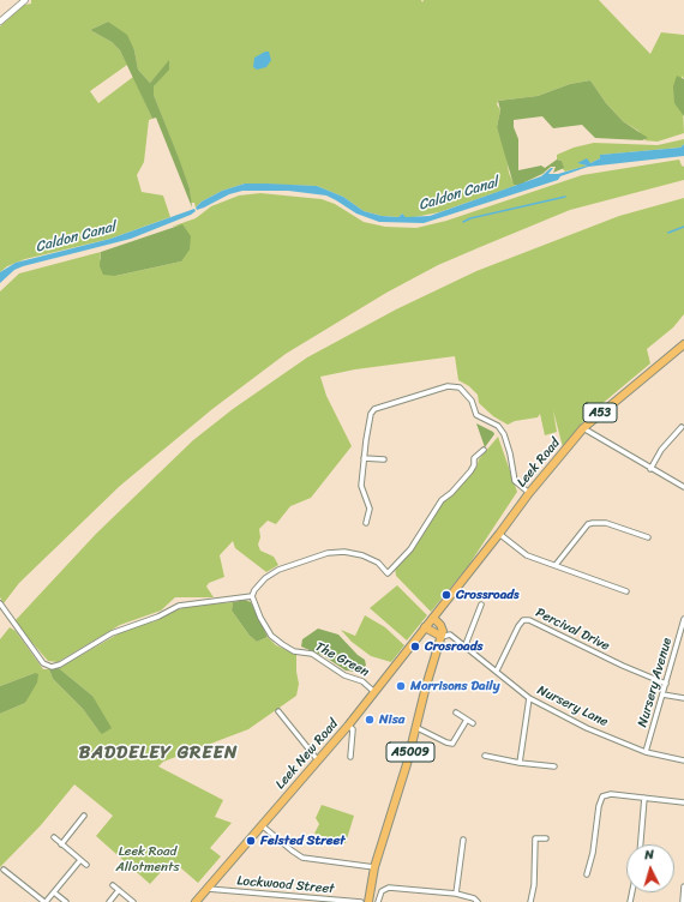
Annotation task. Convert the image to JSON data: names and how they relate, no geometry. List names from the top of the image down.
{
  "streets": {
    "main road": [
      "A53",
      "Leek Road",
      "A5009",
      "Leek New Road"
    ],
    "street": [
      "Percival Drive",
      "The Green",
      "Nursery Avenue",
      "Nursery Lane",
      "Lockwood Street"
    ]
  },
  "crossings": [
    ["Leek Road", "Leek New Road"],
    ["Percival Drive", "Nursery Avenue"],
    ["Percival Drive", "Nursery Lane"],
    ["The Green", "Leek New Road"],
    ["Nursery Avenue", "Nursery Lane"],
    ["Nursery Lane", "A5009"],
    ["Leek New Road", "Lockwood Street"]
  ],
  "districts": ["BADDELEY GREEN"],
  "water": ["Caldon Canal"],
  "parks": ["Leek Road Allotments"],
  "places": [
    "Crossroads",
    "Crosroads",
    "Morrisons Daily",
    "Nisa",
    "Felsted Street"
  ],
  "north": "top"
}
